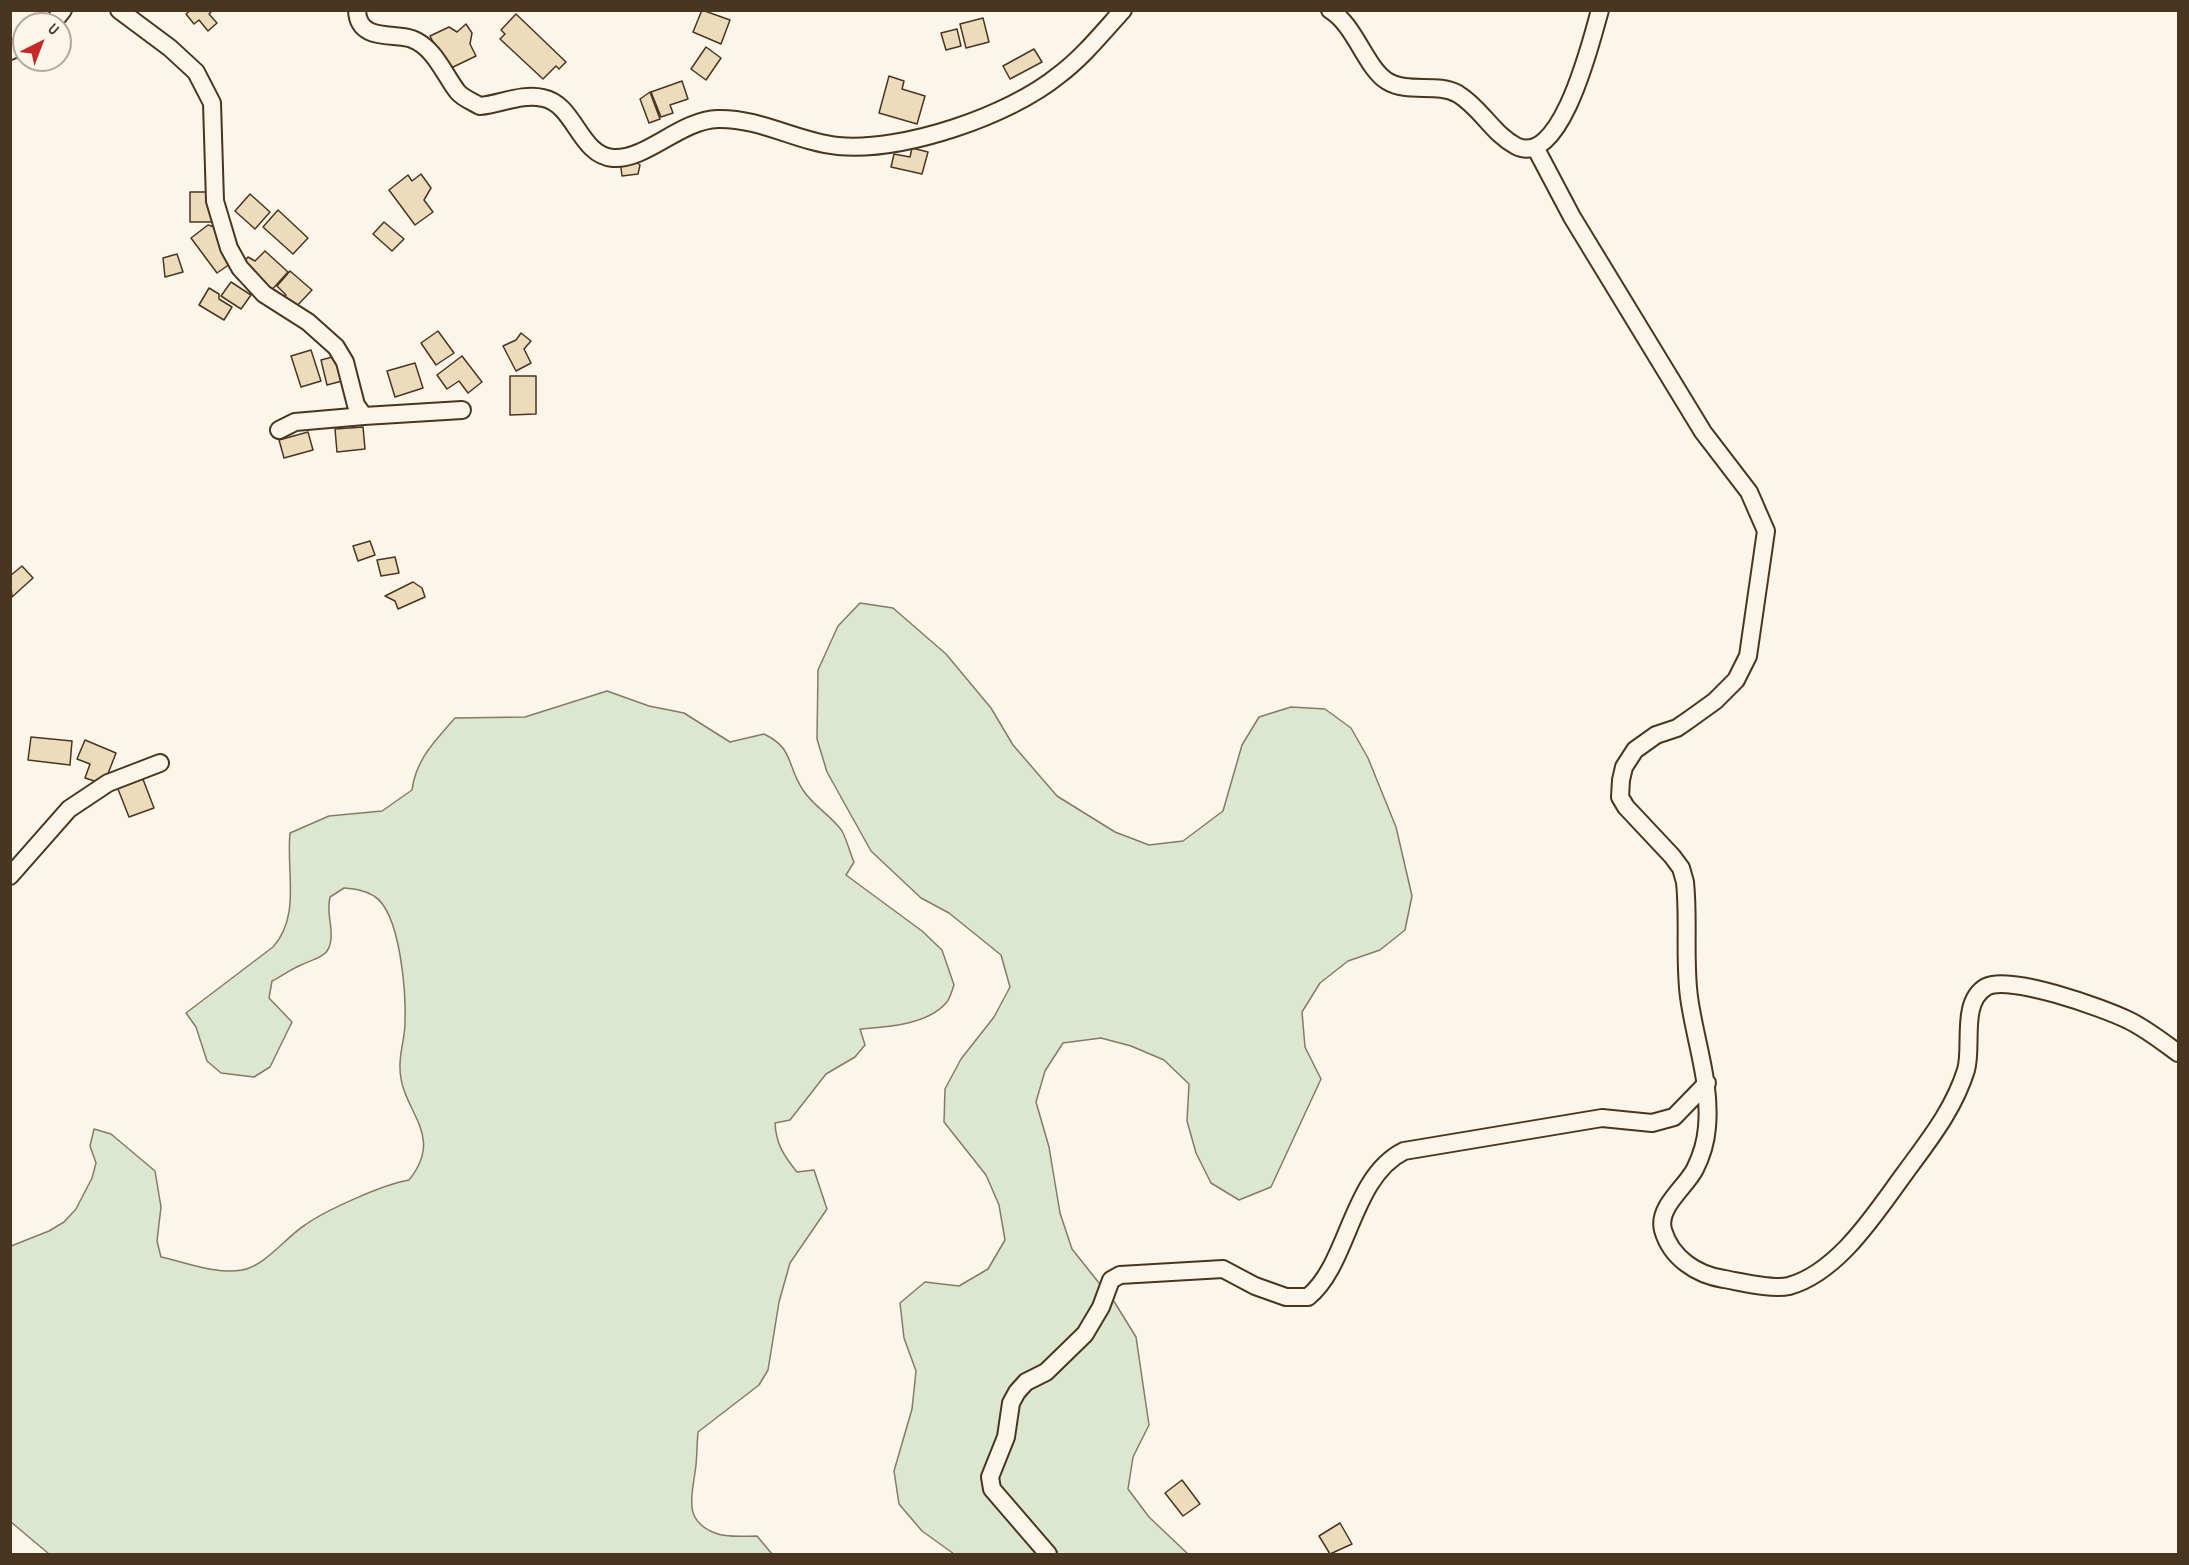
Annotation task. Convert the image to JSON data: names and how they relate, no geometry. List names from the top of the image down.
{
  "north": "top right"
}
